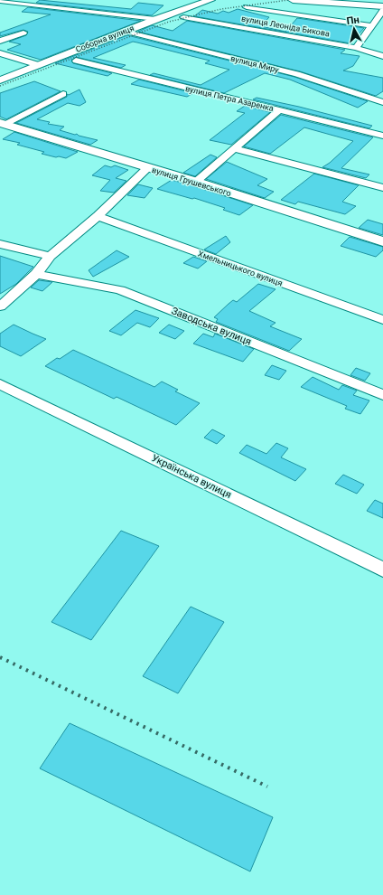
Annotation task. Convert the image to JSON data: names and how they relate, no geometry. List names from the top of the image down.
{
  "streets": {
    "street": [
      "вулиця Леоніда Бикова",
      "Соборна вулиця",
      "вулиця Миру",
      "вулиця Петра Азаренка",
      "вулиця Грушевського",
      "Хмельницького вулиця",
      "Заводська вулиця",
      "Українська вулиця"
    ]
  },
  "crossings": [
    ["Соборна вулиця", "вулиця Миру"]
  ],
  "north": "top"
}
